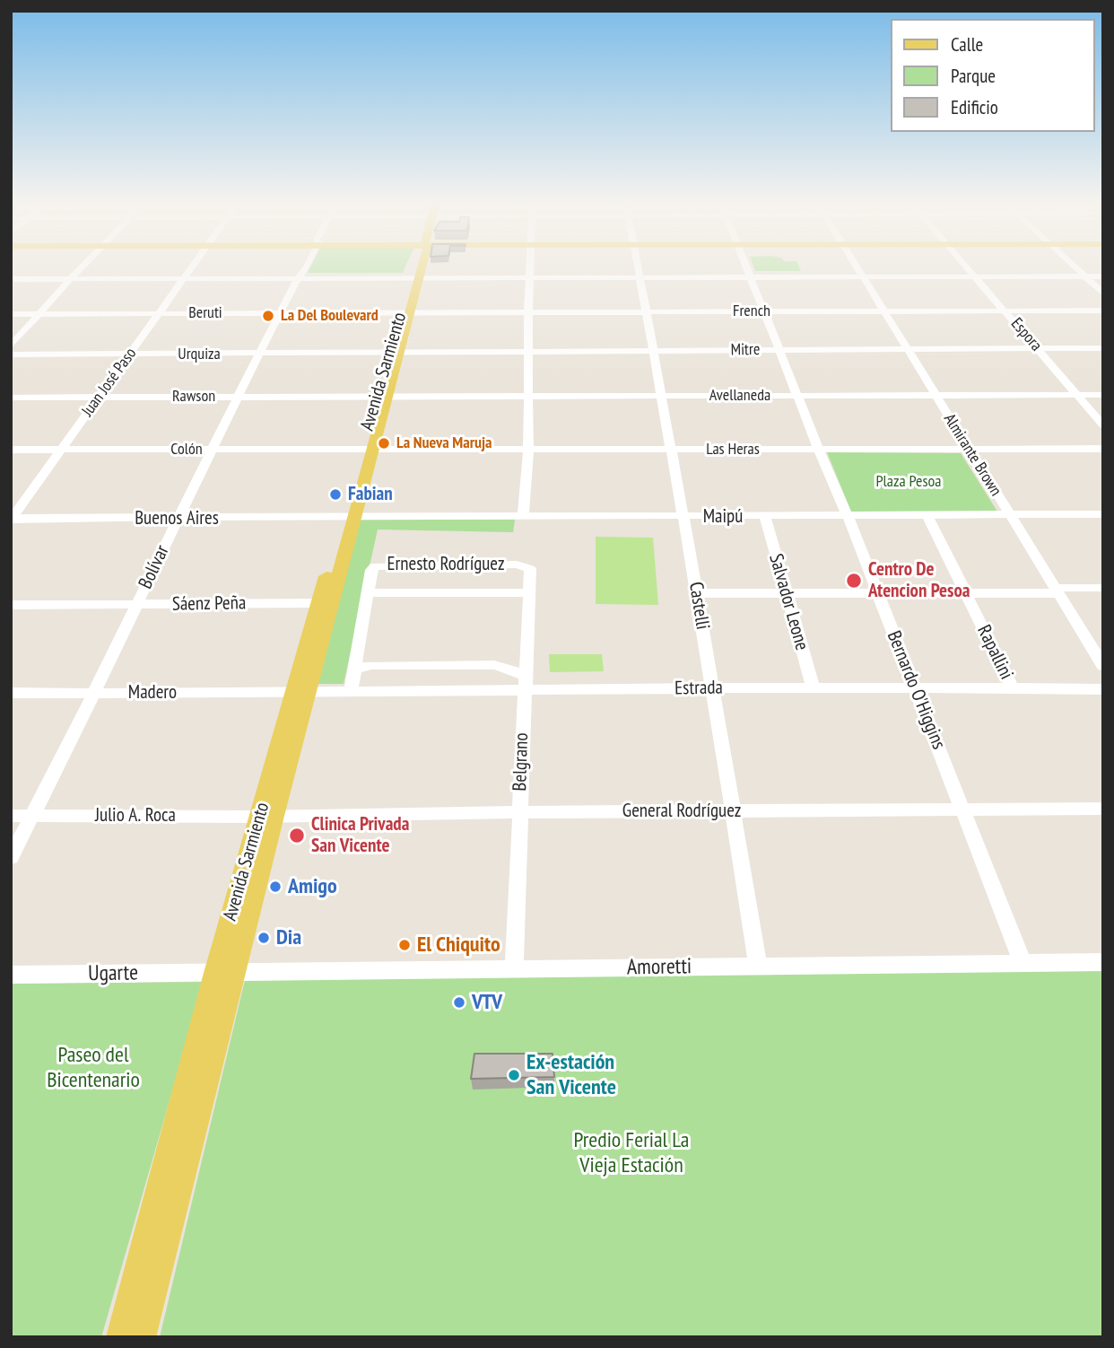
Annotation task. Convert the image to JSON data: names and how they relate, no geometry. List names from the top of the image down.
{
  "streets": {
    "main road": ["Avenida Sarmiento"],
    "street": [
      "French",
      "Beruti",
      "Espora",
      "Mitre",
      "Urquiza",
      "Juan José Paso",
      "Avellaneda",
      "Rawson",
      "Colón",
      "Las Heras",
      "Almirante Brown",
      "Maipú",
      "Buenos Aires",
      "Ernesto Rodríguez",
      "Bolívar",
      "Salvador Leone",
      "Sáenz Peña",
      "Castelli",
      "Rapallini",
      "Estrada",
      "Bernardo O'Higgins",
      "Madero",
      "Belgrano",
      "General Rodríguez",
      "Julio A. Roca",
      "Amoretti",
      "Ugarte"
    ]
  },
  "crossings": [
    ["French", "Beruti"],
    ["French", "Espora"],
    ["French", "Avenida Sarmiento"],
    ["French", "Almirante Brown"],
    ["French", "Castelli"],
    ["French", "Bernardo O'Higgins"],
    ["Beruti", "Avenida Sarmiento"],
    ["Beruti", "Juan José Paso"],
    ["Beruti", "Bolívar"],
    ["Espora", "Mitre"],
    ["Espora", "Avellaneda"],
    ["Mitre", "Urquiza"],
    ["Mitre", "Avenida Sarmiento"],
    ["Mitre", "Almirante Brown"],
    ["Mitre", "Castelli"],
    ["Mitre", "Bernardo O'Higgins"],
    ["Urquiza", "Avenida Sarmiento"],
    ["Urquiza", "Juan José Paso"],
    ["Urquiza", "Bolívar"],
    ["Avenida Sarmiento", "Avellaneda"],
    ["Avenida Sarmiento", "Rawson"],
    ["Avenida Sarmiento", "Colón"],
    ["Avenida Sarmiento", "Las Heras"],
    ["Avenida Sarmiento", "Maipú"],
    ["Avenida Sarmiento", "Buenos Aires"],
    ["Avenida Sarmiento", "Sáenz Peña"],
    ["Avenida Sarmiento", "Estrada"],
    ["Avenida Sarmiento", "Madero"],
    ["Avenida Sarmiento", "General Rodríguez"],
    ["Avenida Sarmiento", "Julio A. Roca"],
    ["Avenida Sarmiento", "Amoretti"],
    ["Avenida Sarmiento", "Ugarte"],
    ["Juan José Paso", "Rawson"],
    ["Juan José Paso", "Colón"],
    ["Juan José Paso", "Buenos Aires"],
    ["Avellaneda", "Rawson"],
    ["Avellaneda", "Almirante Brown"],
    ["Avellaneda", "Castelli"],
    ["Avellaneda", "Bernardo O'Higgins"],
    ["Rawson", "Bolívar"],
    ["Colón", "Las Heras"],
    ["Colón", "Bolívar"],
    ["Las Heras", "Almirante Brown"],
    ["Las Heras", "Castelli"],
    ["Las Heras", "Bernardo O'Higgins"],
    ["Almirante Brown", "Maipú"],
    ["Maipú", "Buenos Aires"],
    ["Maipú", "Salvador Leone"],
    ["Maipú", "Castelli"],
    ["Maipú", "Rapallini"],
    ["Maipú", "Bernardo O'Higgins"],
    ["Buenos Aires", "Bolívar"],
    ["Ernesto Rodríguez", "Belgrano"],
    ["Bolívar", "Sáenz Peña"],
    ["Bolívar", "Madero"],
    ["Bolívar", "Julio A. Roca"],
    ["Salvador Leone", "Estrada"],
    ["Castelli", "Estrada"],
    ["Castelli", "General Rodríguez"],
    ["Castelli", "Amoretti"],
    ["Rapallini", "Estrada"],
    ["Estrada", "Bernardo O'Higgins"],
    ["Estrada", "Madero"],
    ["Estrada", "Belgrano"],
    ["Bernardo O'Higgins", "General Rodríguez"],
    ["Bernardo O'Higgins", "Amoretti"],
    ["Belgrano", "General Rodríguez"],
    ["Belgrano", "Amoretti"],
    ["General Rodríguez", "Julio A. Roca"],
    ["Amoretti", "Ugarte"]
  ],
  "parks": ["Plaza Pesoa", "Paseo del Bicentenario", "Predio Ferial La Vieja Estación"],
  "places": [
    "La Del Boulevard",
    "La Nueva Maruja",
    "Fabian",
    "Centro De Atencion Pesoa",
    "Clinica Privada San Vicente",
    "Amigo",
    "Dia",
    "El Chiquito",
    "VTV",
    "Ex-estación San Vicente"
  ],
  "legend": ["Calle", "Parque", "Edificio"]
}
